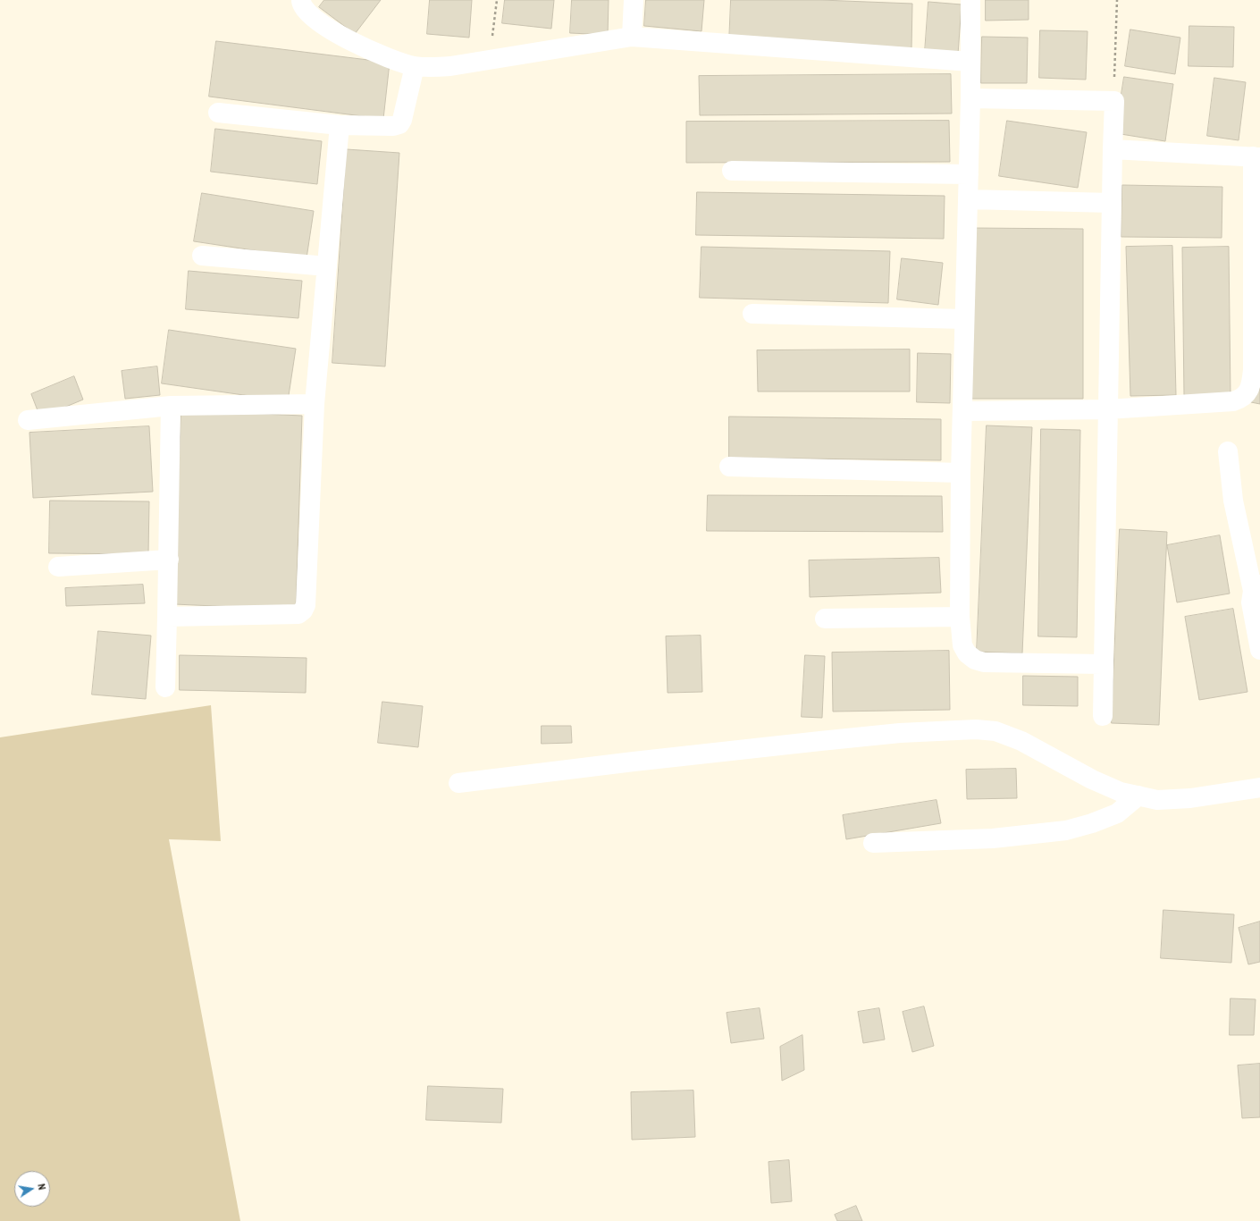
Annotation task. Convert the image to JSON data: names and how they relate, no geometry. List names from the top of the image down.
{
  "north": "right"
}
